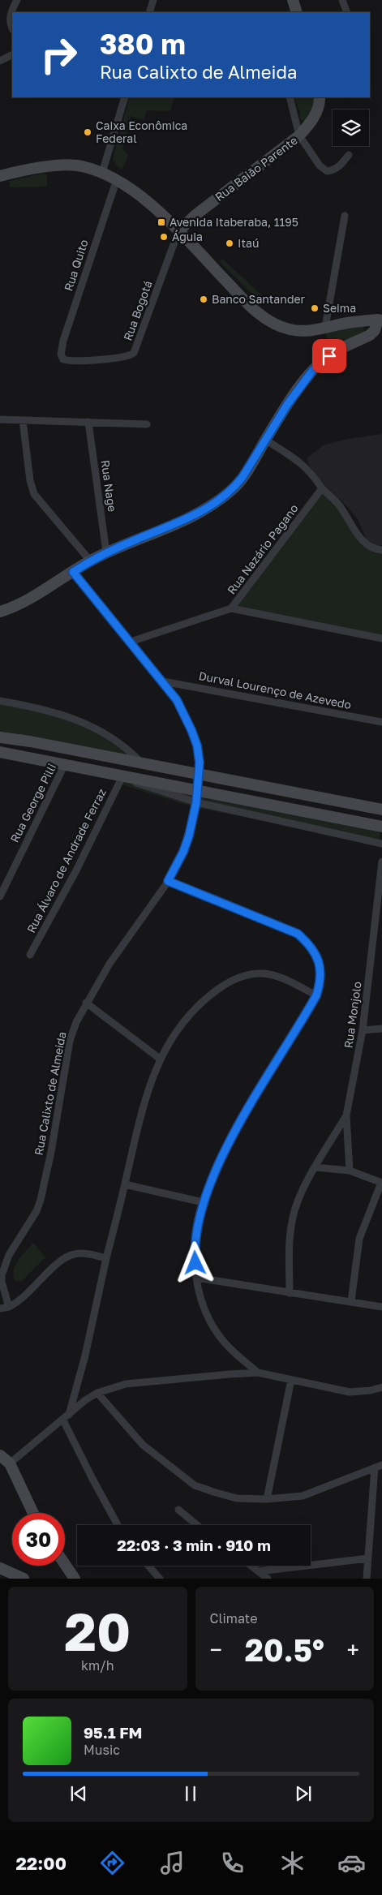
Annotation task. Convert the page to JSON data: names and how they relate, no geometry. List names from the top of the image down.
{
  "streets": {
    "main road": ["Rua Baião Parente"],
    "street": [
      "Rua Quito",
      "Rua Bogotá",
      "Rua Nage",
      "Rua Nazário Pagano",
      "Durval Lourenço de Azevedo",
      "Rua George Pilli",
      "Rua Álvaro de Andrade Ferraz",
      "Rua Monjolo",
      "Rua Calixto de Almeida"
    ]
  },
  "crossings": [
    ["Rua Baião Parente", "Rua Bogotá"],
    ["Rua Quito", "Rua Bogotá"],
    ["Rua Nazário Pagano", "Rua Calixto de Almeida"],
    ["Durval Lourenço de Azevedo", "Rua Calixto de Almeida"]
  ],
  "places": {
    "other": [
      "Caixa Econômica Federal",
      "Águia",
      "Itaú",
      "Banco Santander",
      "Seima"
    ],
    "transit": ["Avenida Itaberaba, 1195"]
  },
  "page": {
    "turn": ["380 m", "Rua Calixto de Almeida"],
    "limit": "30",
    "trip": "22:03 · 3 min · 910 m",
    "tile": [
      ["20", "km/h"],
      "Climate"
    ],
    "heat": ["−", "20.5°", "+"],
    "song": ["95.1 FM", "Music"],
    "tabs": "22:00"
  }
}
